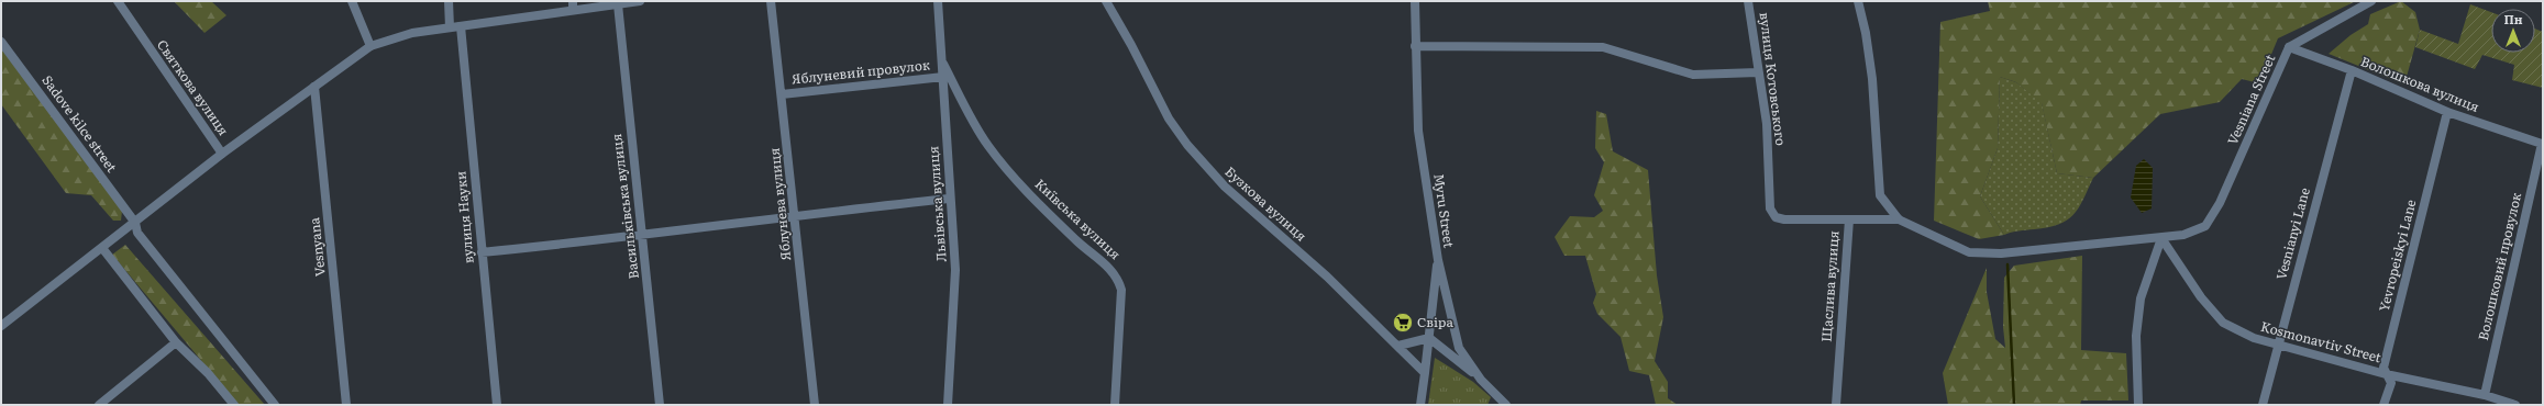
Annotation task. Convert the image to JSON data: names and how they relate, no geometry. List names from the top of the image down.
{
  "streets": {
    "street": [
      "Яблуневий провулок",
      "вулиця Котовського",
      "Волошкова вулиця",
      "Святкова вулиця",
      "Vesniana Street",
      "Sadove kilce street",
      "Яблунева вулиця",
      "Львівська вулиця",
      "Бузкова вулиця",
      "Васильківська вулиця",
      "Myru Street",
      "вулиця Науки",
      "Київська вулиця",
      "Vesnianyi Lane",
      "Vesnyana",
      "Yevropeiskyi Lane",
      "Волошковий провулок",
      "Щаслива вулиця",
      "Kosmonavtiv Street"
    ]
  },
  "crossings": [
    ["Яблуневий провулок", "Яблунева вулиця"],
    ["Яблуневий провулок", "Львівська вулиця"],
    ["вулиця Котовського", "Щаслива вулиця"],
    ["Волошкова вулиця", "Vesniana Street"],
    ["Волошкова вулиця", "Vesnianyi Lane"],
    ["Волошкова вулиця", "Yevropeiskyi Lane"],
    ["Волошкова вулиця", "Волошковий провулок"],
    ["Vesniana Street", "Щаслива вулиця"],
    ["Vesniana Street", "Kosmonavtiv Street"],
    ["Львівська вулиця", "Київська вулиця"],
    ["Vesnianyi Lane", "Kosmonavtiv Street"],
    ["Yevropeiskyi Lane", "Kosmonavtiv Street"],
    ["Волошковий провулок", "Kosmonavtiv Street"],
    ["Щаслива вулиця", "Kosmonavtiv Street"]
  ],
  "places": {
    "supermarket": ["Свіра"]
  },
  "north": "top"
}
